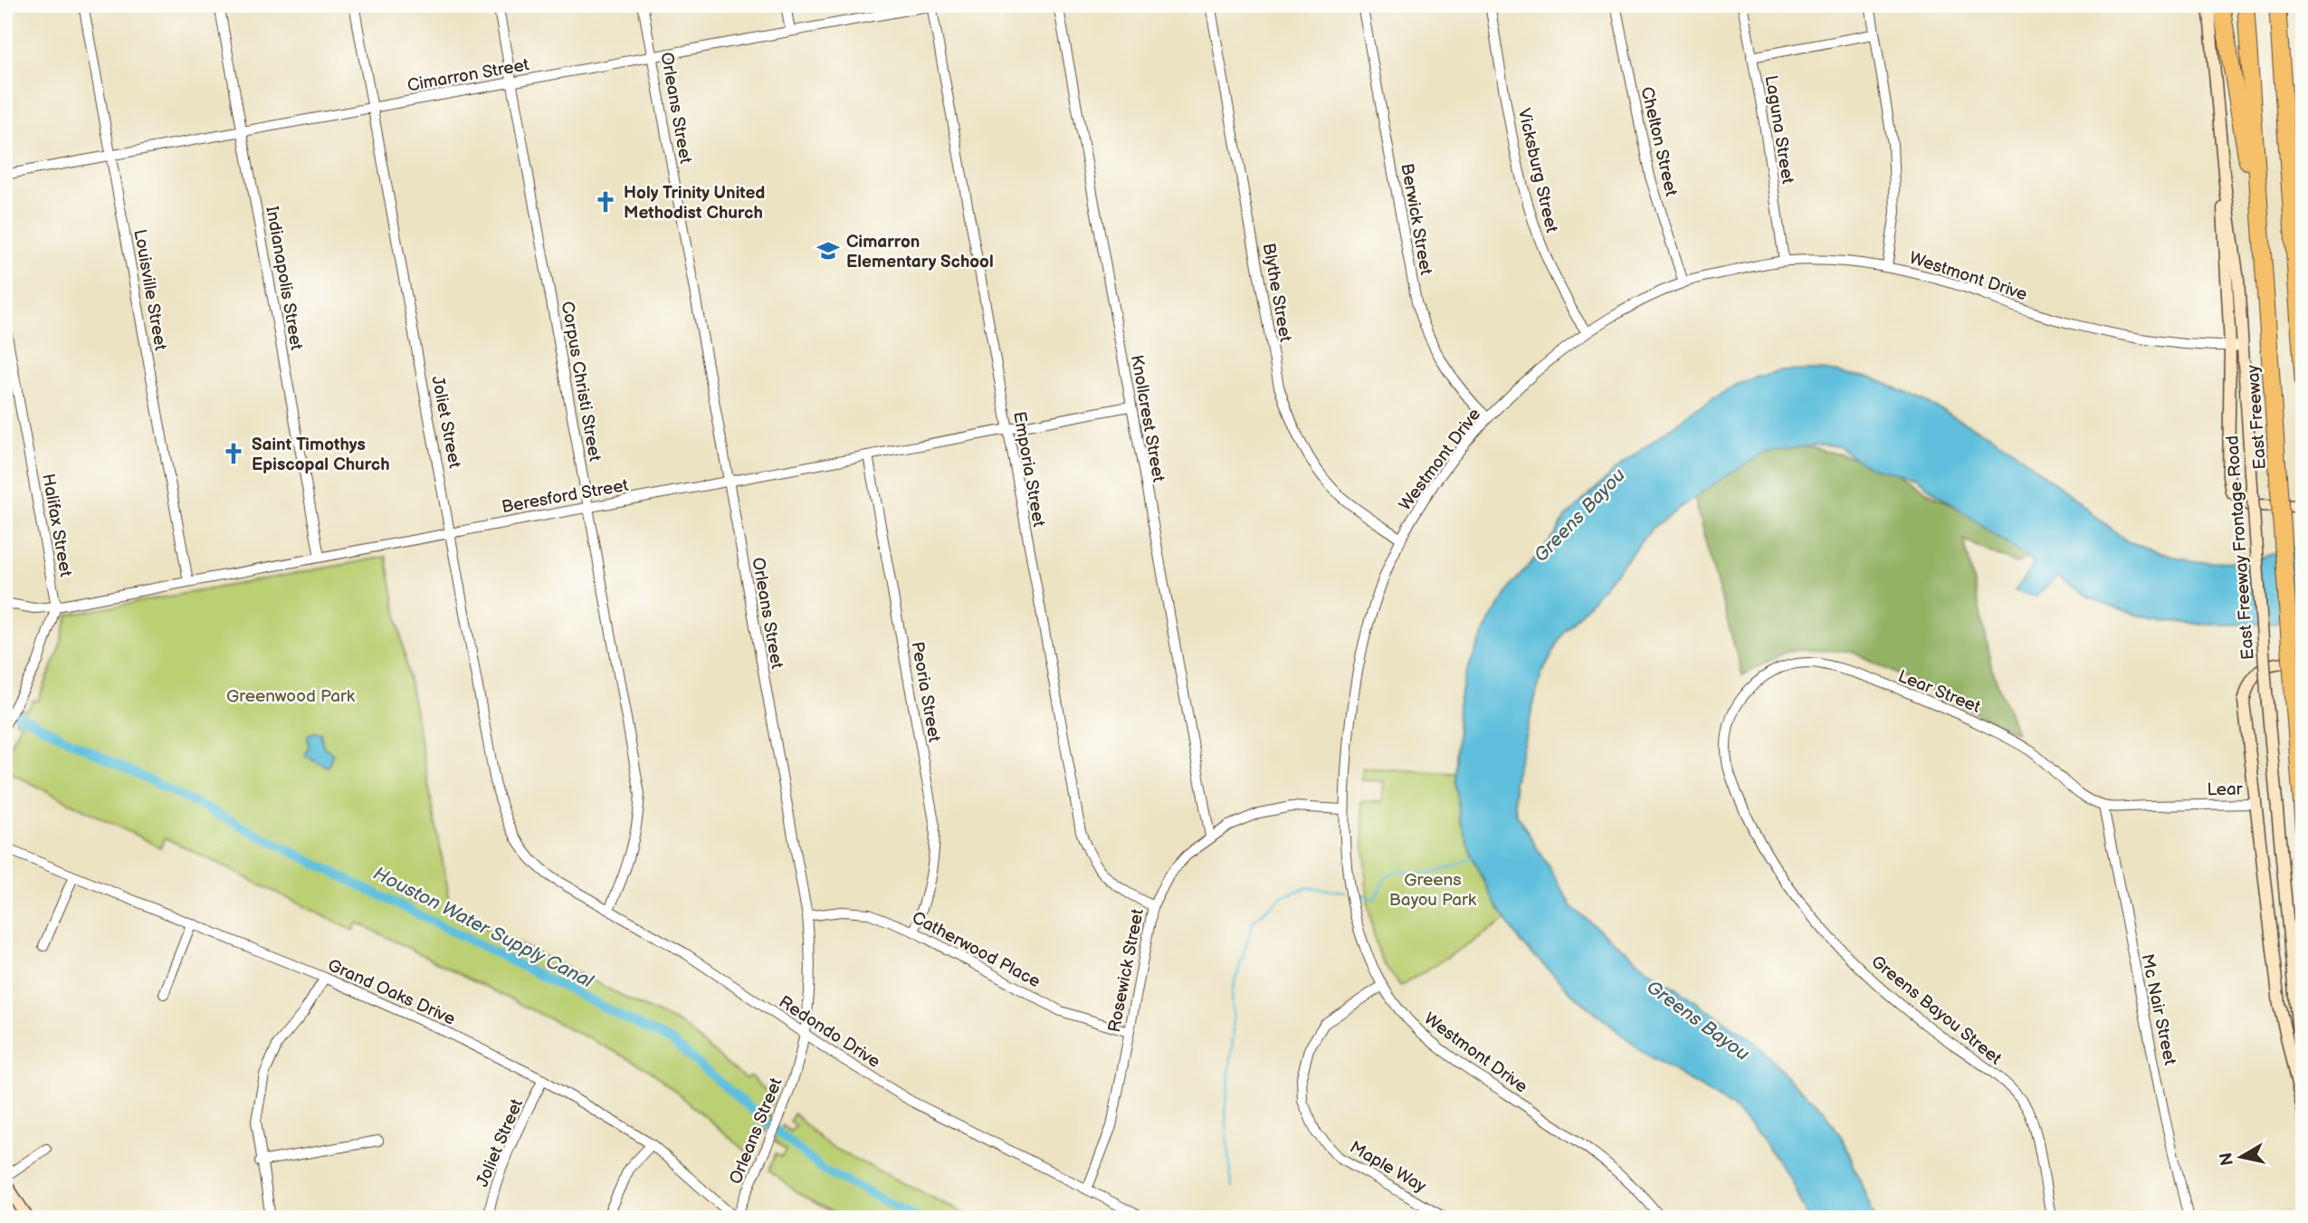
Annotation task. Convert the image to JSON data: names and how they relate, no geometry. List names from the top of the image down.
{
  "streets": {
    "highway": ["East Freeway"],
    "main road": ["East Freeway Frontage Road"],
    "street": [
      "Cimarron Street",
      "Orleans Street",
      "Laguna Street",
      "Chelton Street",
      "Vicksburg Street",
      "Berwick Street",
      "Westmont Drive",
      "Indianapolis Street",
      "Louisville Street",
      "Blythe Street",
      "Corpus Christi Street",
      "Knollcrest Street",
      "Joliet Street",
      "Emporia Street",
      "Beresford Street",
      "Halifax Street",
      "Lear Street",
      "Peoria Street",
      "Lear",
      "Catherwood Place",
      "Rosewick Street",
      "Grand Oaks Drive",
      "Greens Bayou Street",
      "Mc Nair Street",
      "Redondo Drive",
      "Maple Way"
    ]
  },
  "crossings": [
    ["Cimarron Street", "Orleans Street"],
    ["Cimarron Street", "Indianapolis Street"],
    ["Cimarron Street", "Louisville Street"],
    ["Cimarron Street", "Corpus Christi Street"],
    ["Cimarron Street", "Joliet Street"],
    ["Cimarron Street", "Emporia Street"],
    ["Orleans Street", "Beresford Street"],
    ["Orleans Street", "Catherwood Place"],
    ["Orleans Street", "Grand Oaks Drive"],
    ["Orleans Street", "Redondo Drive"],
    ["Laguna Street", "Westmont Drive"],
    ["Chelton Street", "Westmont Drive"],
    ["Vicksburg Street", "Westmont Drive"],
    ["Berwick Street", "Westmont Drive"],
    ["Westmont Drive", "Blythe Street"],
    ["Westmont Drive", "East Freeway Frontage Road"],
    ["Westmont Drive", "Rosewick Street"],
    ["Westmont Drive", "Maple Way"],
    ["Indianapolis Street", "Beresford Street"],
    ["Louisville Street", "Beresford Street"],
    ["Corpus Christi Street", "Beresford Street"],
    ["Corpus Christi Street", "Redondo Drive"],
    ["Knollcrest Street", "Beresford Street"],
    ["Knollcrest Street", "Rosewick Street"],
    ["Joliet Street", "Beresford Street"],
    ["Joliet Street", "Grand Oaks Drive"],
    ["Joliet Street", "Redondo Drive"],
    ["Emporia Street", "Beresford Street"],
    ["Emporia Street", "Rosewick Street"],
    ["Beresford Street", "Halifax Street"],
    ["Beresford Street", "Peoria Street"],
    ["Lear Street", "Lear"],
    ["Lear Street", "Greens Bayou Street"],
    ["Lear Street", "Mc Nair Street"],
    ["Peoria Street", "Catherwood Place"],
    ["Lear", "Mc Nair Street"],
    ["Catherwood Place", "Rosewick Street"],
    ["Rosewick Street", "Redondo Drive"]
  ],
  "water": ["Greens Bayou", "Houston Water Supply Canal"],
  "parks": ["Greenwood Park", "Greens Bayou Park"],
  "places": {
    "church": ["Holy Trinity United Methodist Church", "Saint Timothys Episcopal Church"],
    "school or university": ["Cimarron Elementary School"]
  },
  "north": "left"
}
